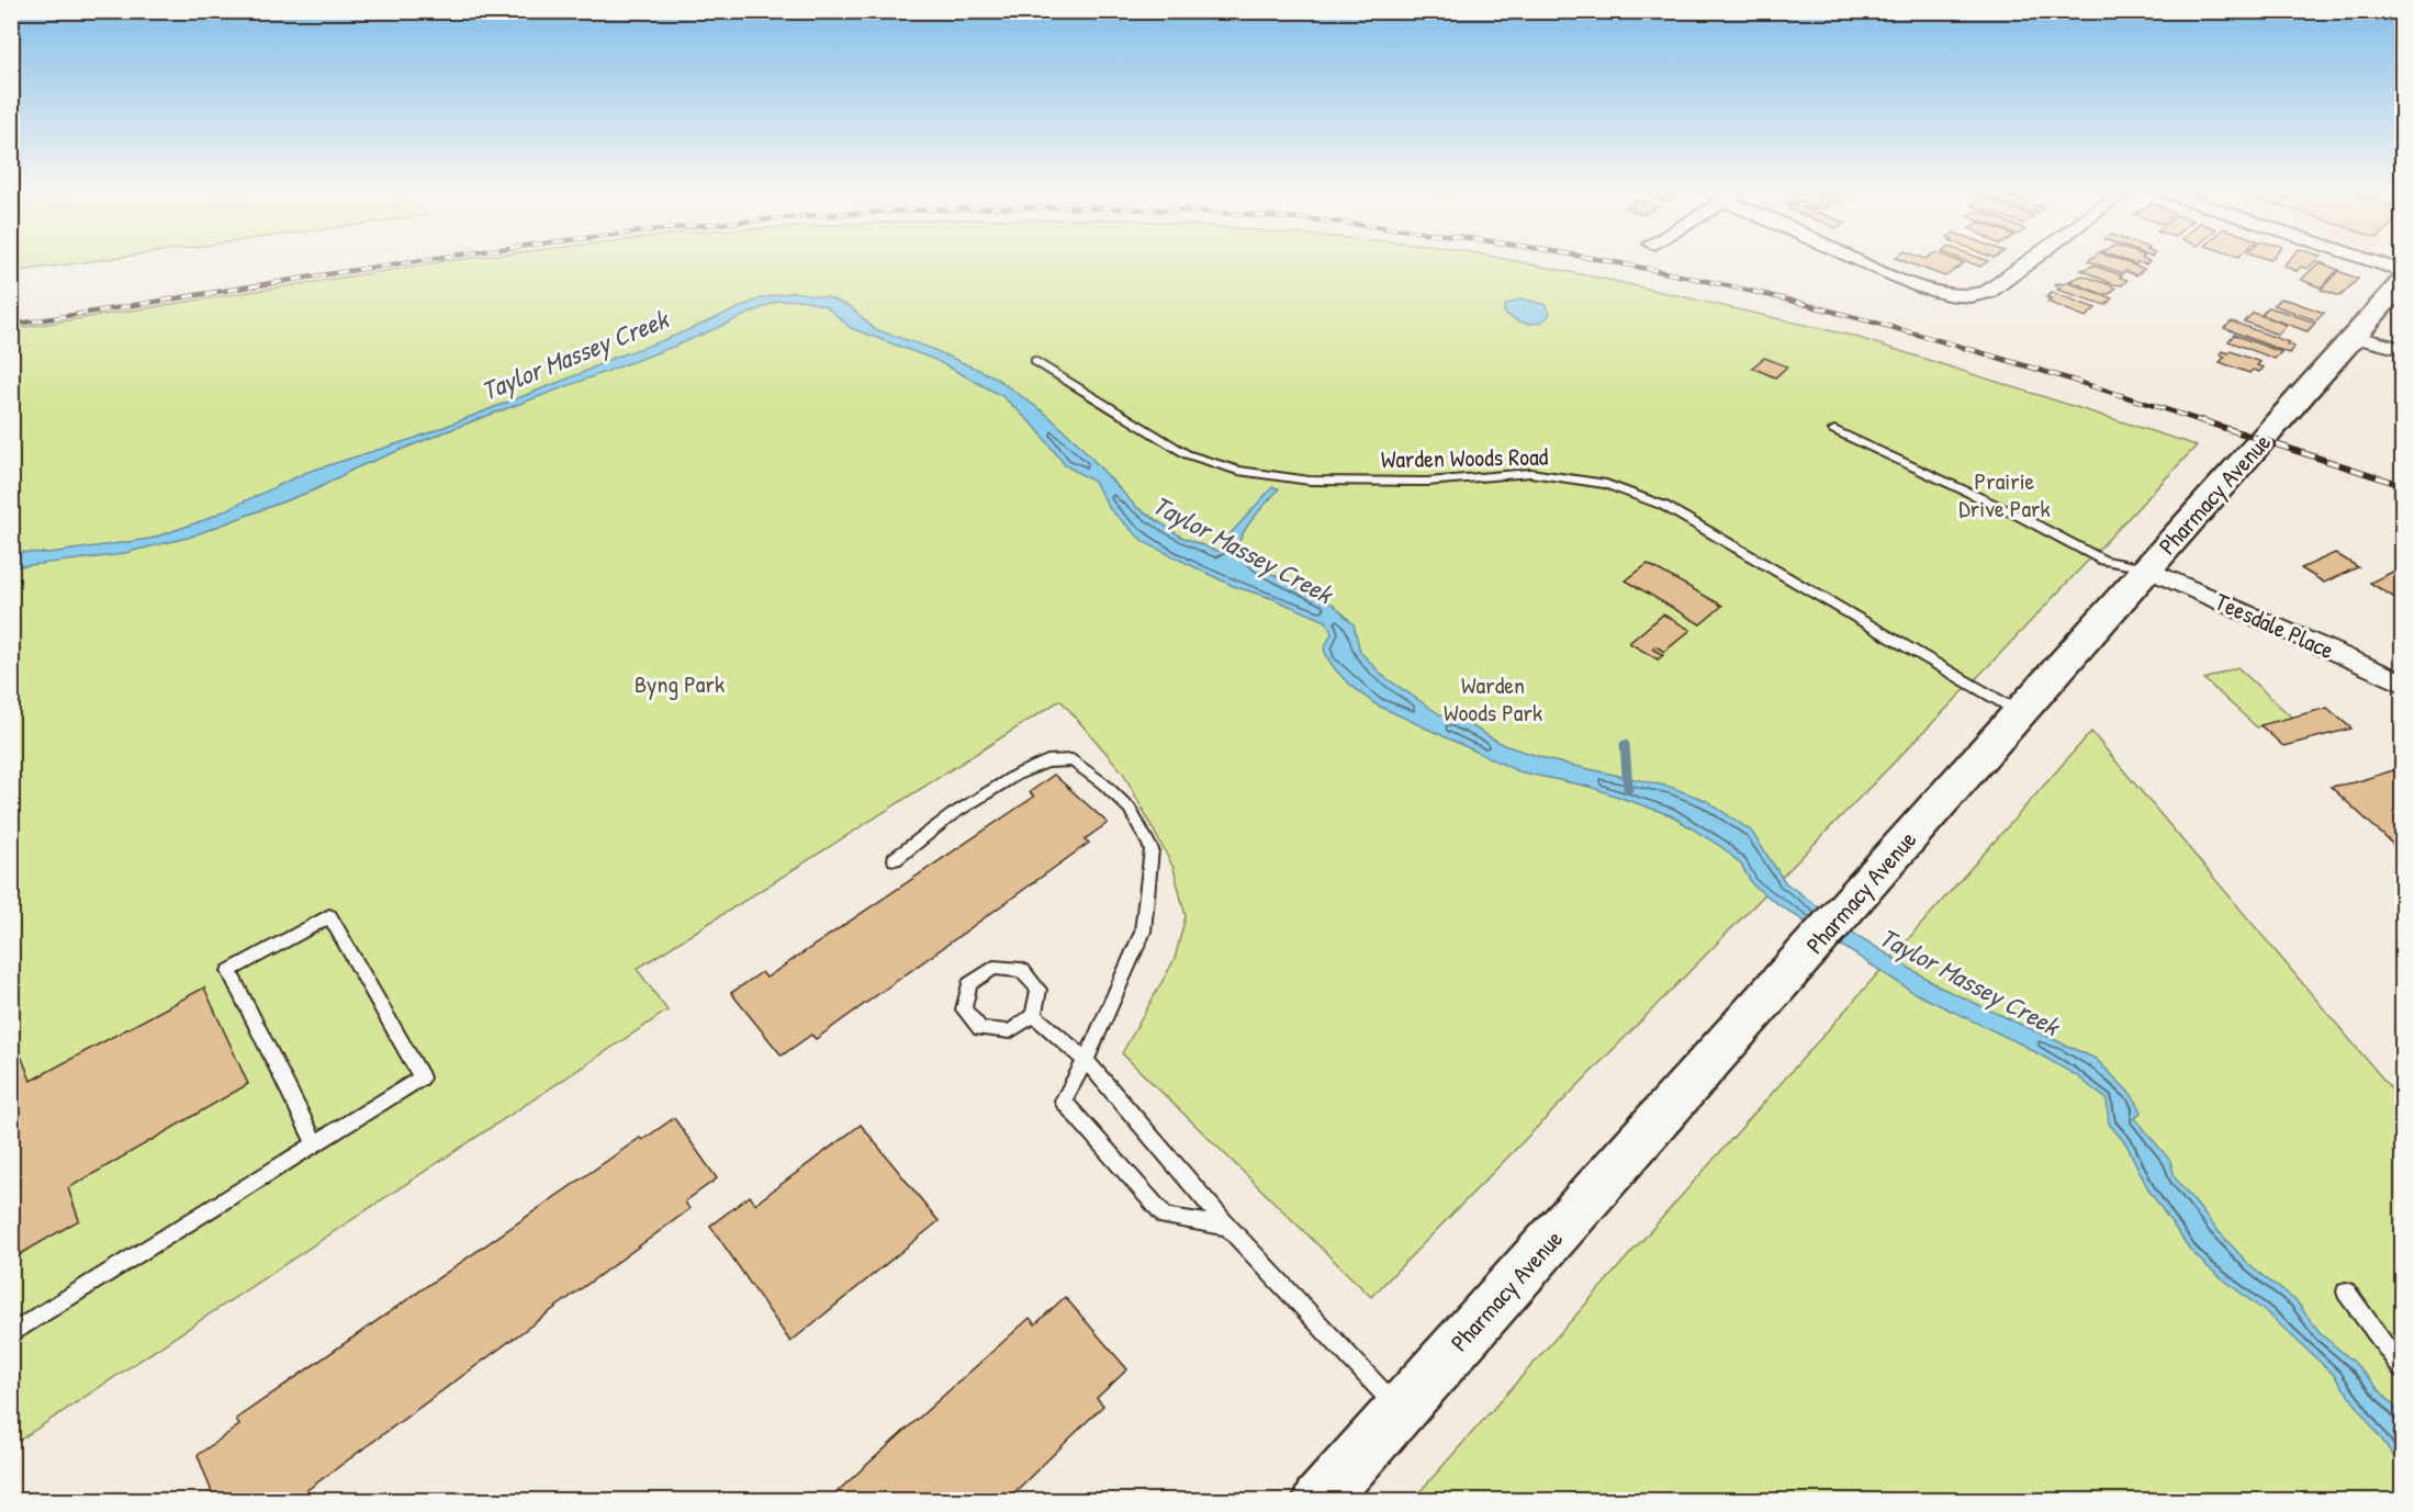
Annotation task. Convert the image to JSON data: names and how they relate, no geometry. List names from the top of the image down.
{
  "streets": {
    "street": ["Pharmacy Avenue", "Teesdale Place"],
    "lane": ["Warden Woods Road"]
  },
  "crossings": [
    ["Warden Woods Road", "Pharmacy Avenue"],
    ["Pharmacy Avenue", "Teesdale Place"]
  ],
  "water": ["Taylor Massey Creek"],
  "parks": ["Prairie Drive Park", "Byng Park", "Warden Woods Park"]
}
